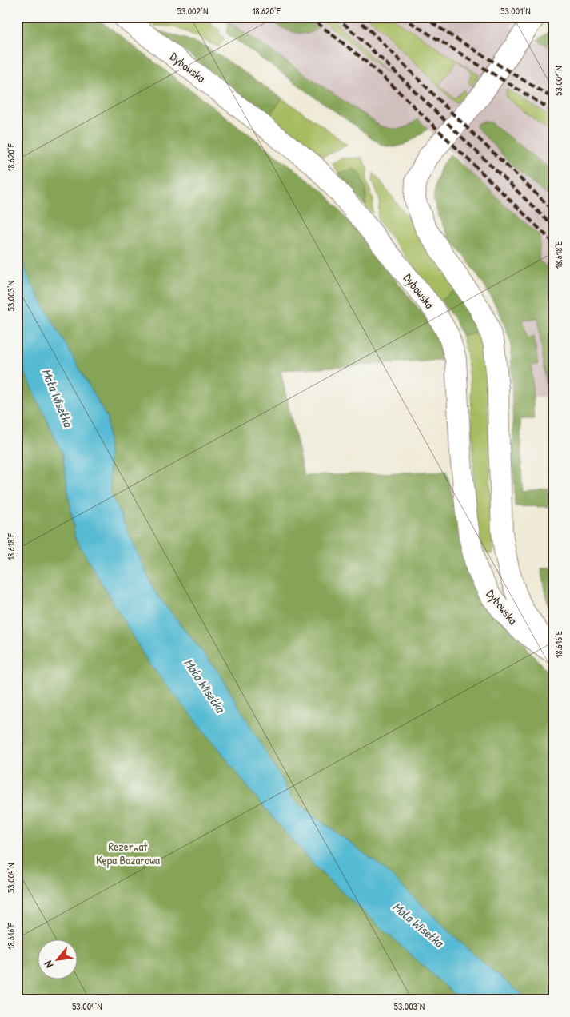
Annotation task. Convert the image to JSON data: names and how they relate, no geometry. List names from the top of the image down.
{
  "streets": {
    "street": ["Dybowska"]
  },
  "water": ["Mała Wisełka"],
  "parks": ["Rezerwat Kępa Bazarowa"],
  "north": "bottom left",
  "coordinates": [
    "53.002°N",
    "18.620°E",
    "53.001°N",
    "18.618°E",
    "53.003°N",
    "18.616°E",
    "53.004°N"
  ]
}
